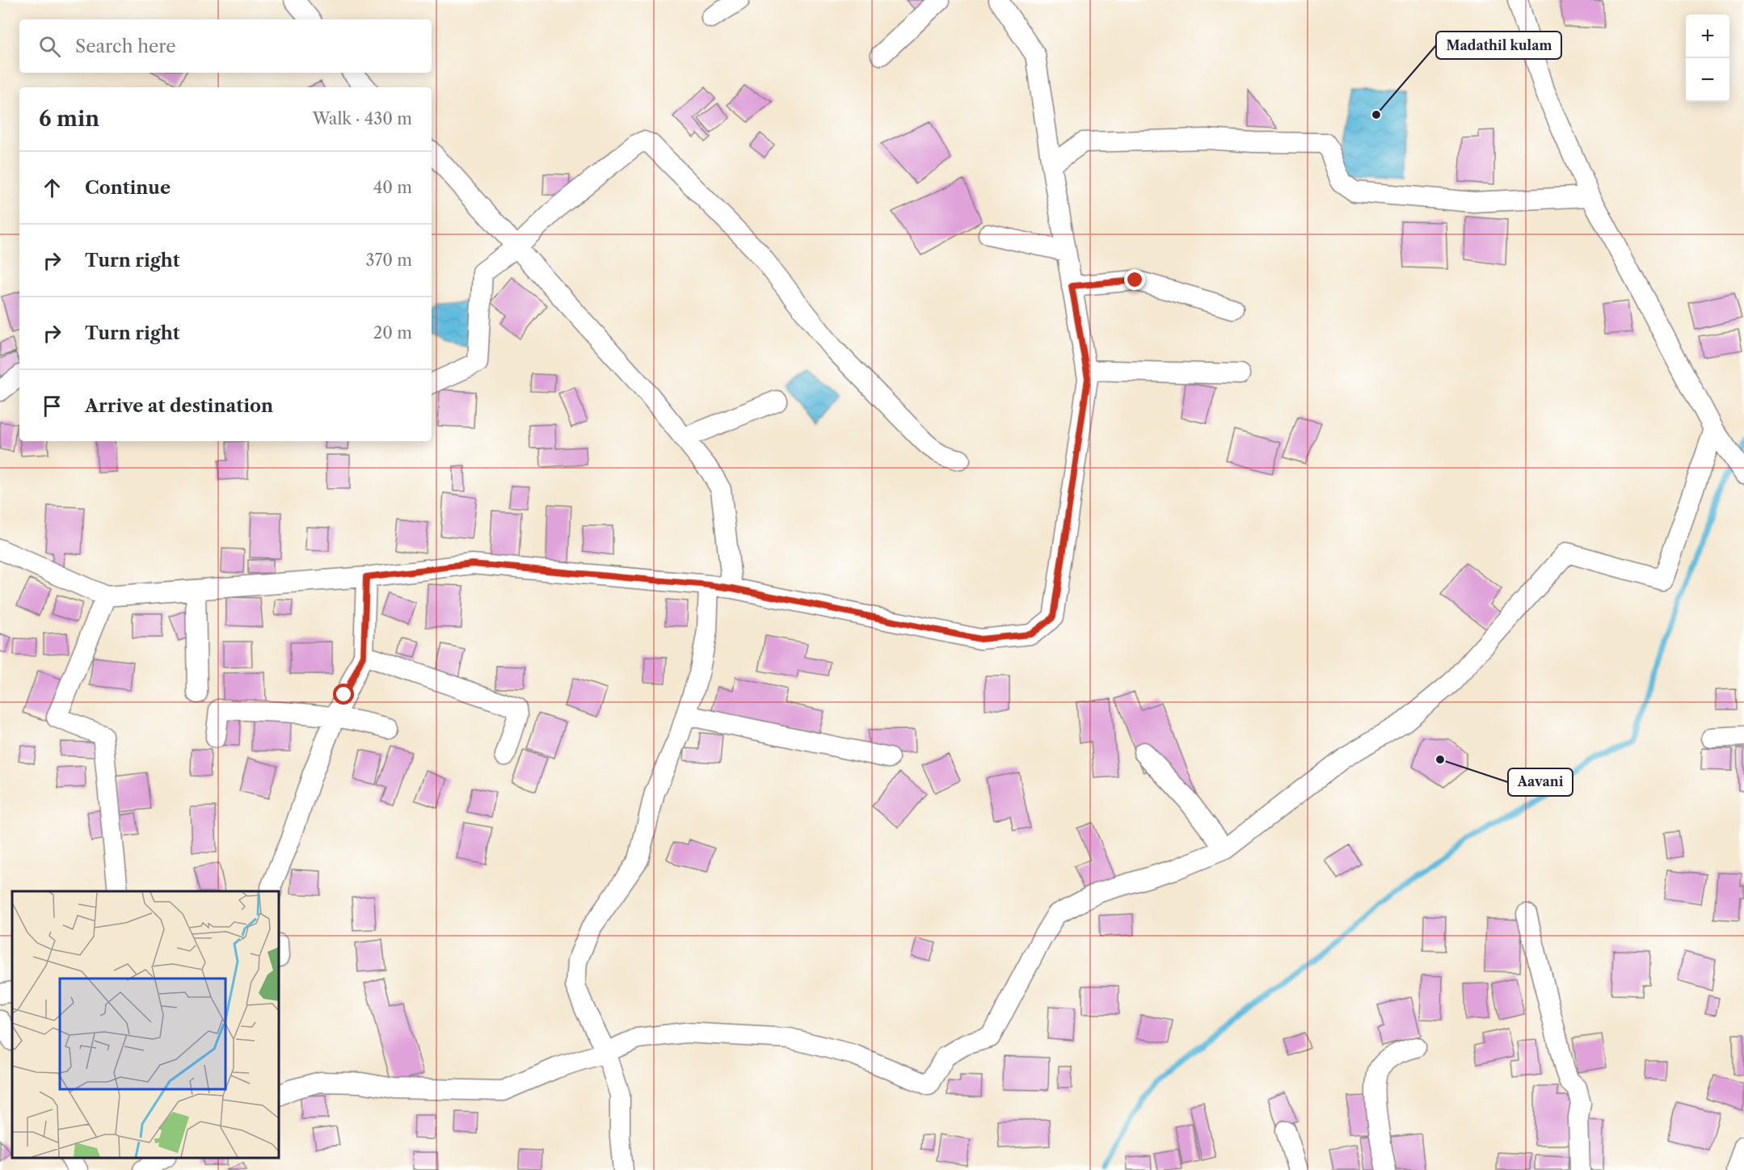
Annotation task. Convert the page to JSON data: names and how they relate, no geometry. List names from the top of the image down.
{
  "places": ["Madathil kulam", "Aavani"],
  "page": {
    "map_buttons": ["+", "−"],
    "search": "Search here",
    "heading": ["6 min", "Walk · 430 m"],
    "list": [
      ["Continue", "40 m"],
      ["Turn right", "370 m"],
      ["Turn right", "20 m"],
      "Arrive at destination"
    ]
  }
}
